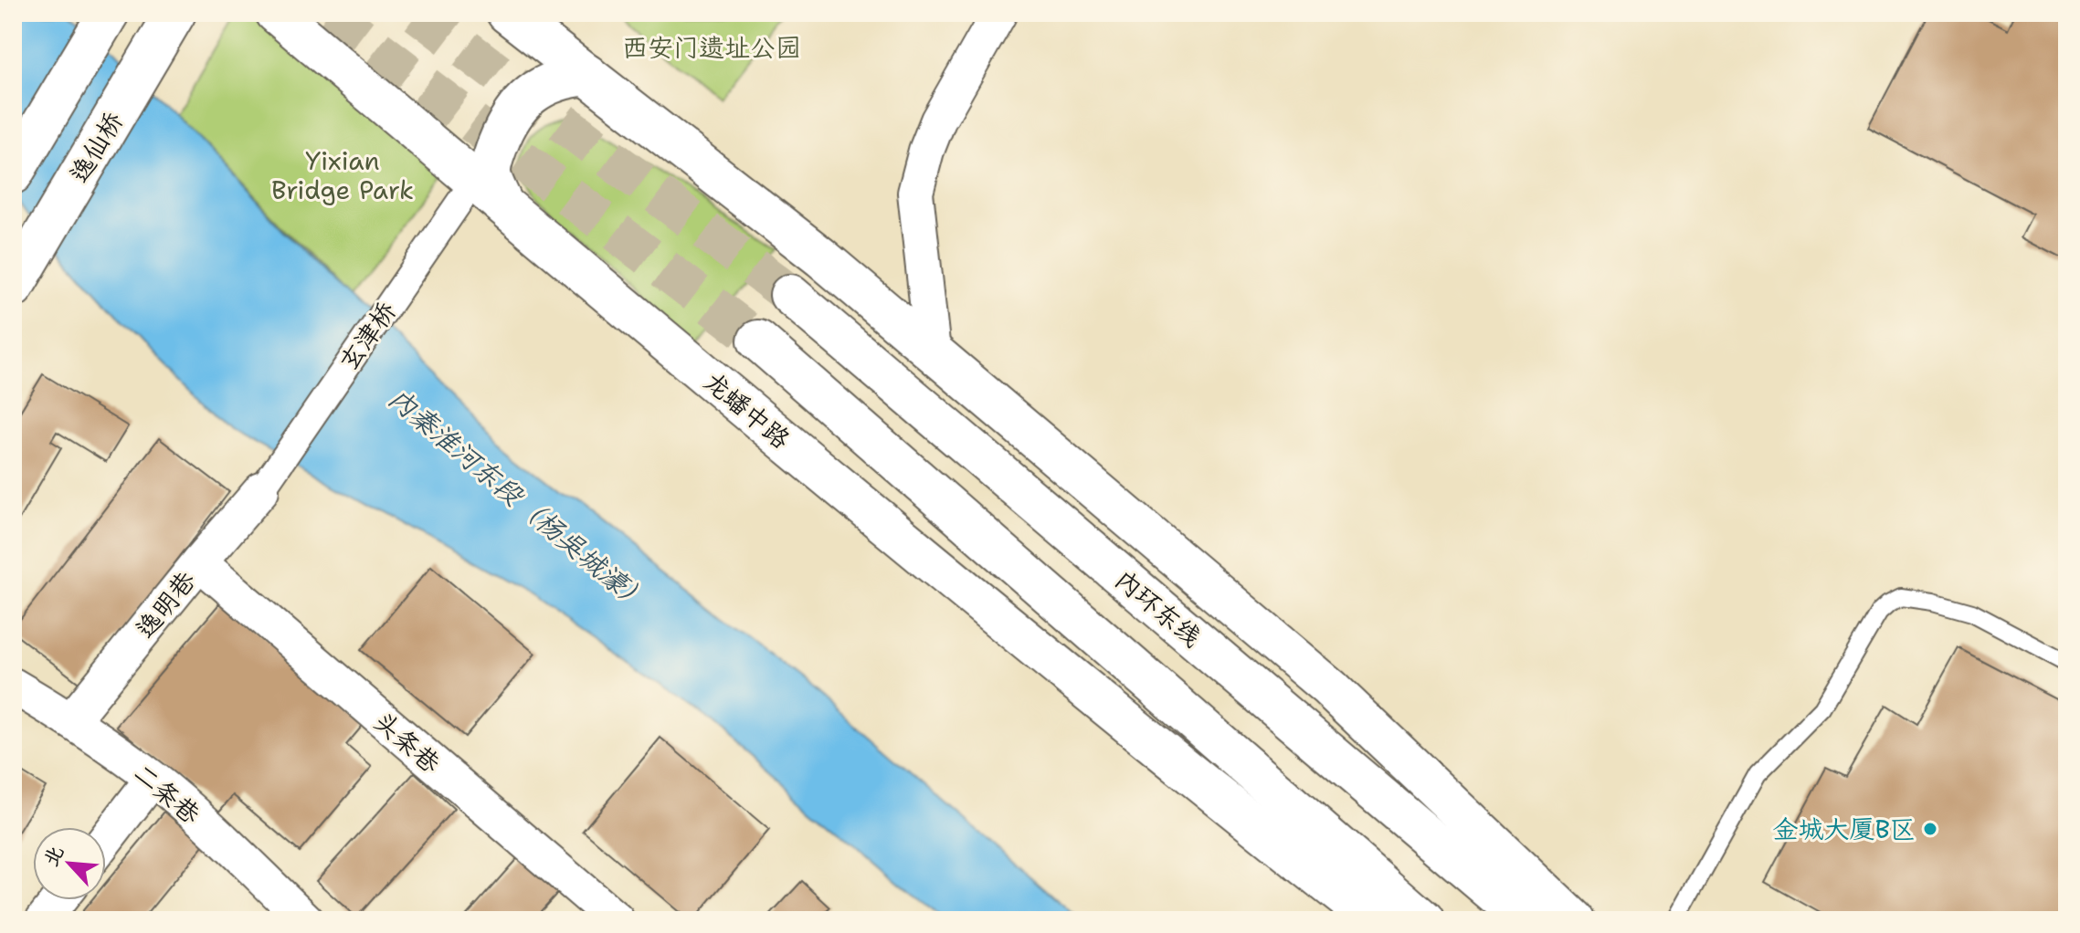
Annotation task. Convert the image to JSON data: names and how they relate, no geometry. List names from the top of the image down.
{
  "streets": {
    "main road": ["逸仙桥", "龙蟠中路", "内环东线"],
    "street": [
      "玄津桥",
      "逸明巷",
      "头条巷",
      "二条巷"
    ]
  },
  "crossings": [
    ["玄津桥", "龙蟠中路"],
    ["玄津桥", "逸明巷"],
    ["逸明巷", "头条巷"],
    ["逸明巷", "二条巷"]
  ],
  "water": ["内秦淮河东段（杨吴城濠）"],
  "parks": ["西安门遗址公园", "Yixian Bridge Park"],
  "places": ["金城大厦B区"],
  "north": "top left"
}
